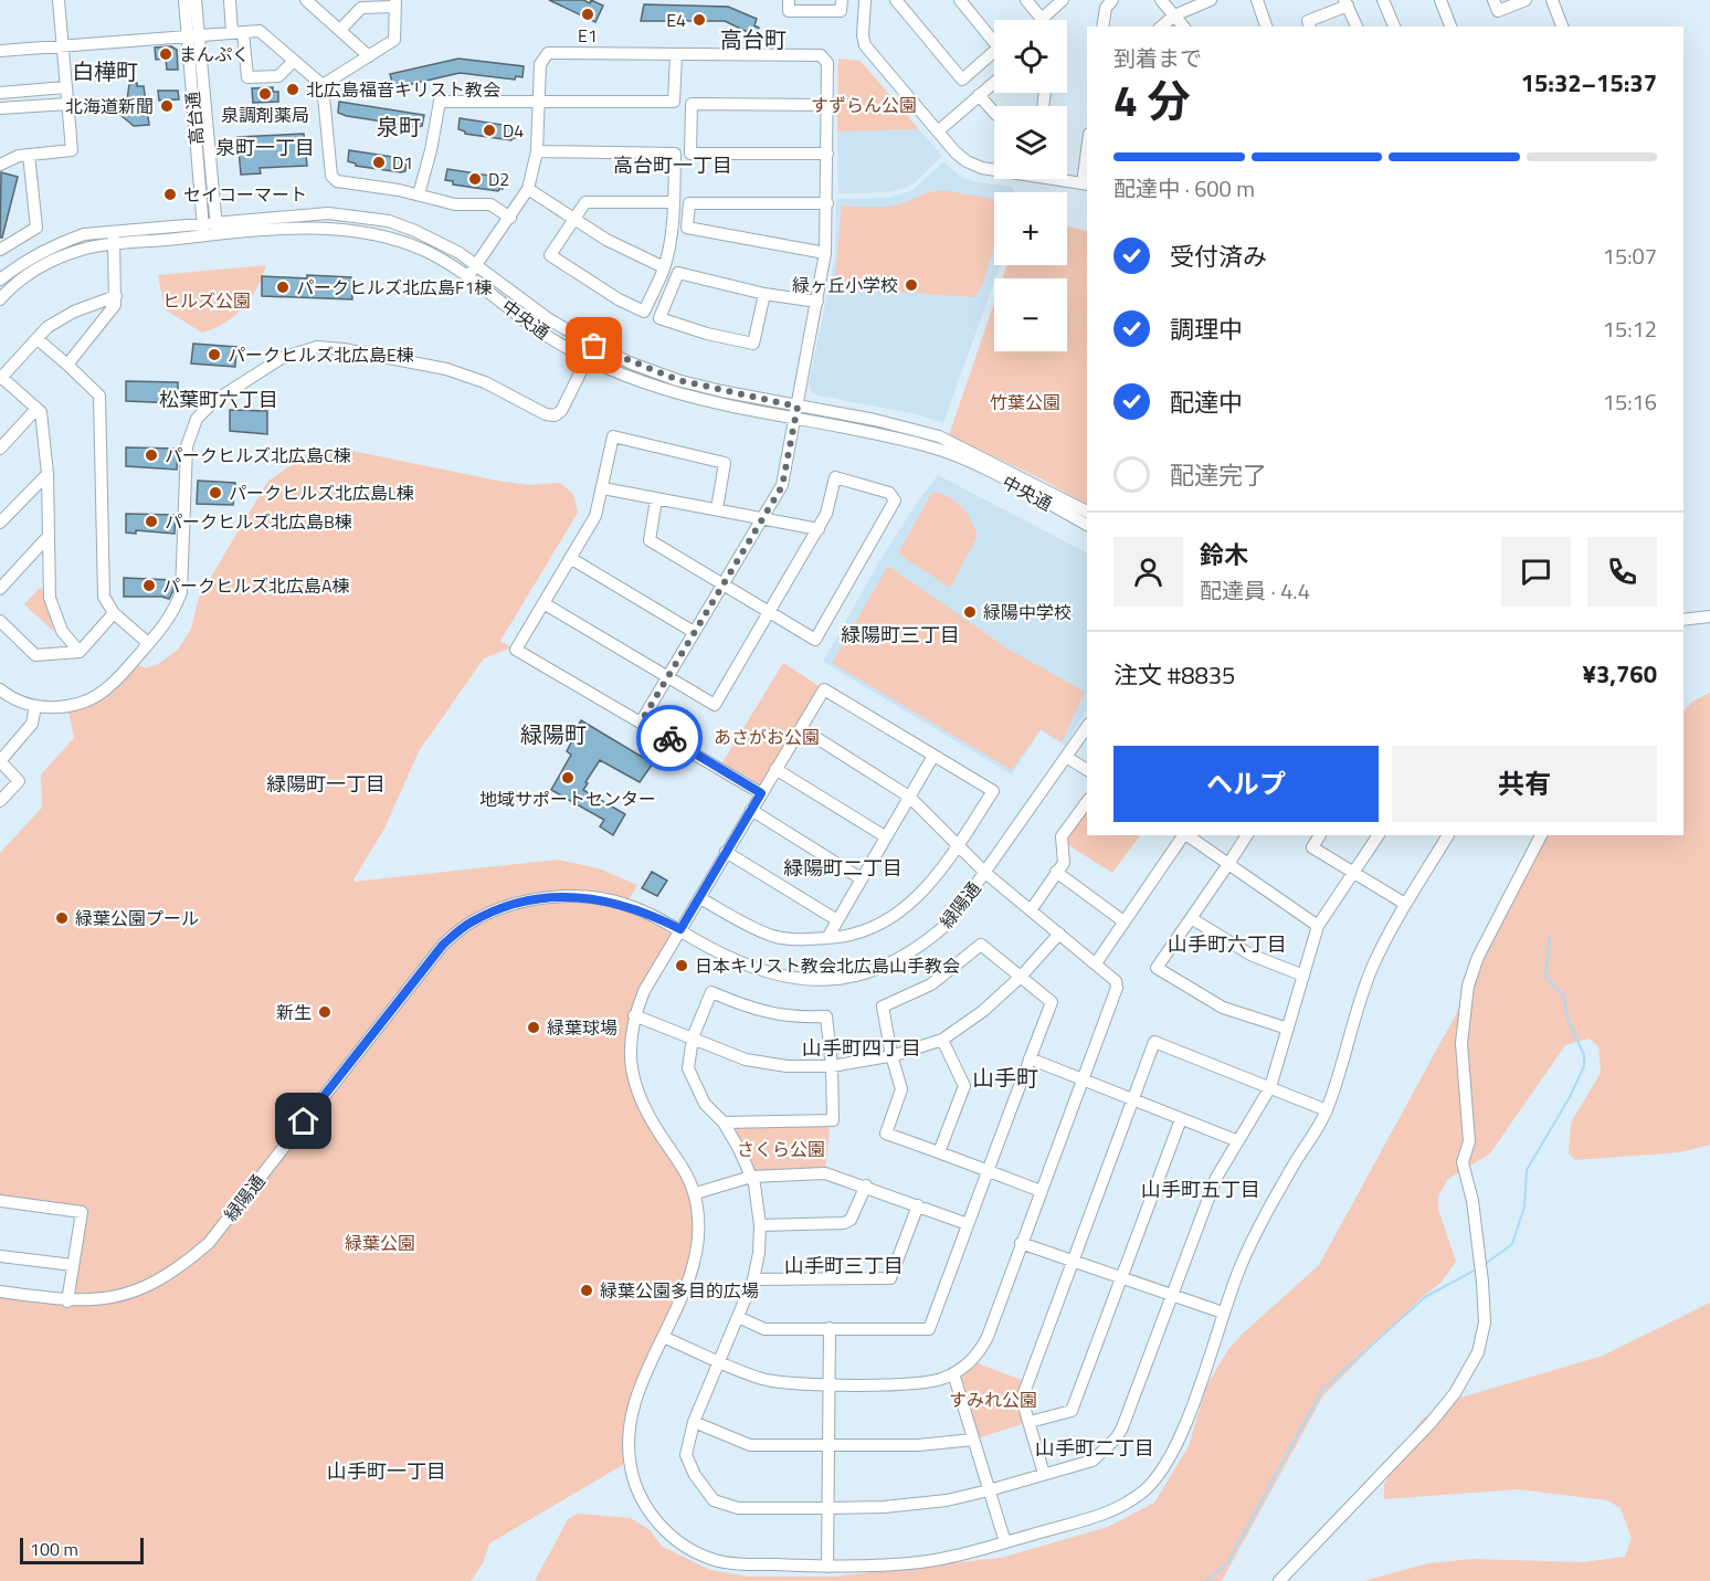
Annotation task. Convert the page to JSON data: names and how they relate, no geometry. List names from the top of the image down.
{
  "streets": {
    "street": ["高台通", "中央通", "緑陽通"]
  },
  "crossings": [
    ["高台通", "中央通"]
  ],
  "districts": [
    "高台町",
    "白樺町",
    "泉町",
    "泉町一丁目",
    "高台町一丁目",
    "松葉町六丁目",
    "緑陽町三丁目",
    "緑陽町",
    "緑陽町一丁目",
    "緑陽町二丁目",
    "山手町六丁目",
    "山手町四丁目",
    "山手町",
    "山手町五丁目",
    "山手町三丁目",
    "山手町二丁目",
    "山手町一丁目"
  ],
  "parks": [
    "すずらん公園",
    "ヒルズ公園",
    "竹葉公園",
    "あさがお公園",
    "さくら公園",
    "緑葉公園",
    "すみれ公園"
  ],
  "places": [
    "E1",
    "E4",
    "まんぷく",
    "北広島福音キリスト教会",
    "泉調剤薬局",
    "北海道新聞",
    "D4",
    "D1",
    "D2",
    "セイコーマート",
    "緑ヶ丘小学校",
    "パークヒルズ北広島F1棟",
    "パークヒルズ北広島E棟",
    "パークヒルズ北広島C棟",
    "パークヒルズ北広島L棟",
    "パークヒルズ北広島B棟",
    "パークヒルズ北広島A棟",
    "緑陽中学校",
    "地域サポートセンター",
    "緑葉公園プール",
    "日本キリスト教会北広島山手教会",
    "新生",
    "緑葉球場",
    "緑葉公園多目的広場"
  ],
  "scale_bar": "100 m",
  "page": {
    "map_buttons": ["+", "−"],
    "heading": ["4 分", "到着まで", "15:32–15:37"],
    "panel": [
      "鈴木",
      "配達員 · 4.4",
      "注文 #8835",
      "¥3,760"
    ],
    "bar": "配達中 · 600 m",
    "list": [
      ["受付済み", "15:07"],
      ["調理中", "15:12"],
      ["配達中", "15:16"],
      "配達完了"
    ],
    "buttons": ["ヘルプ", "共有"],
    "scale": "100 m"
  }
}
